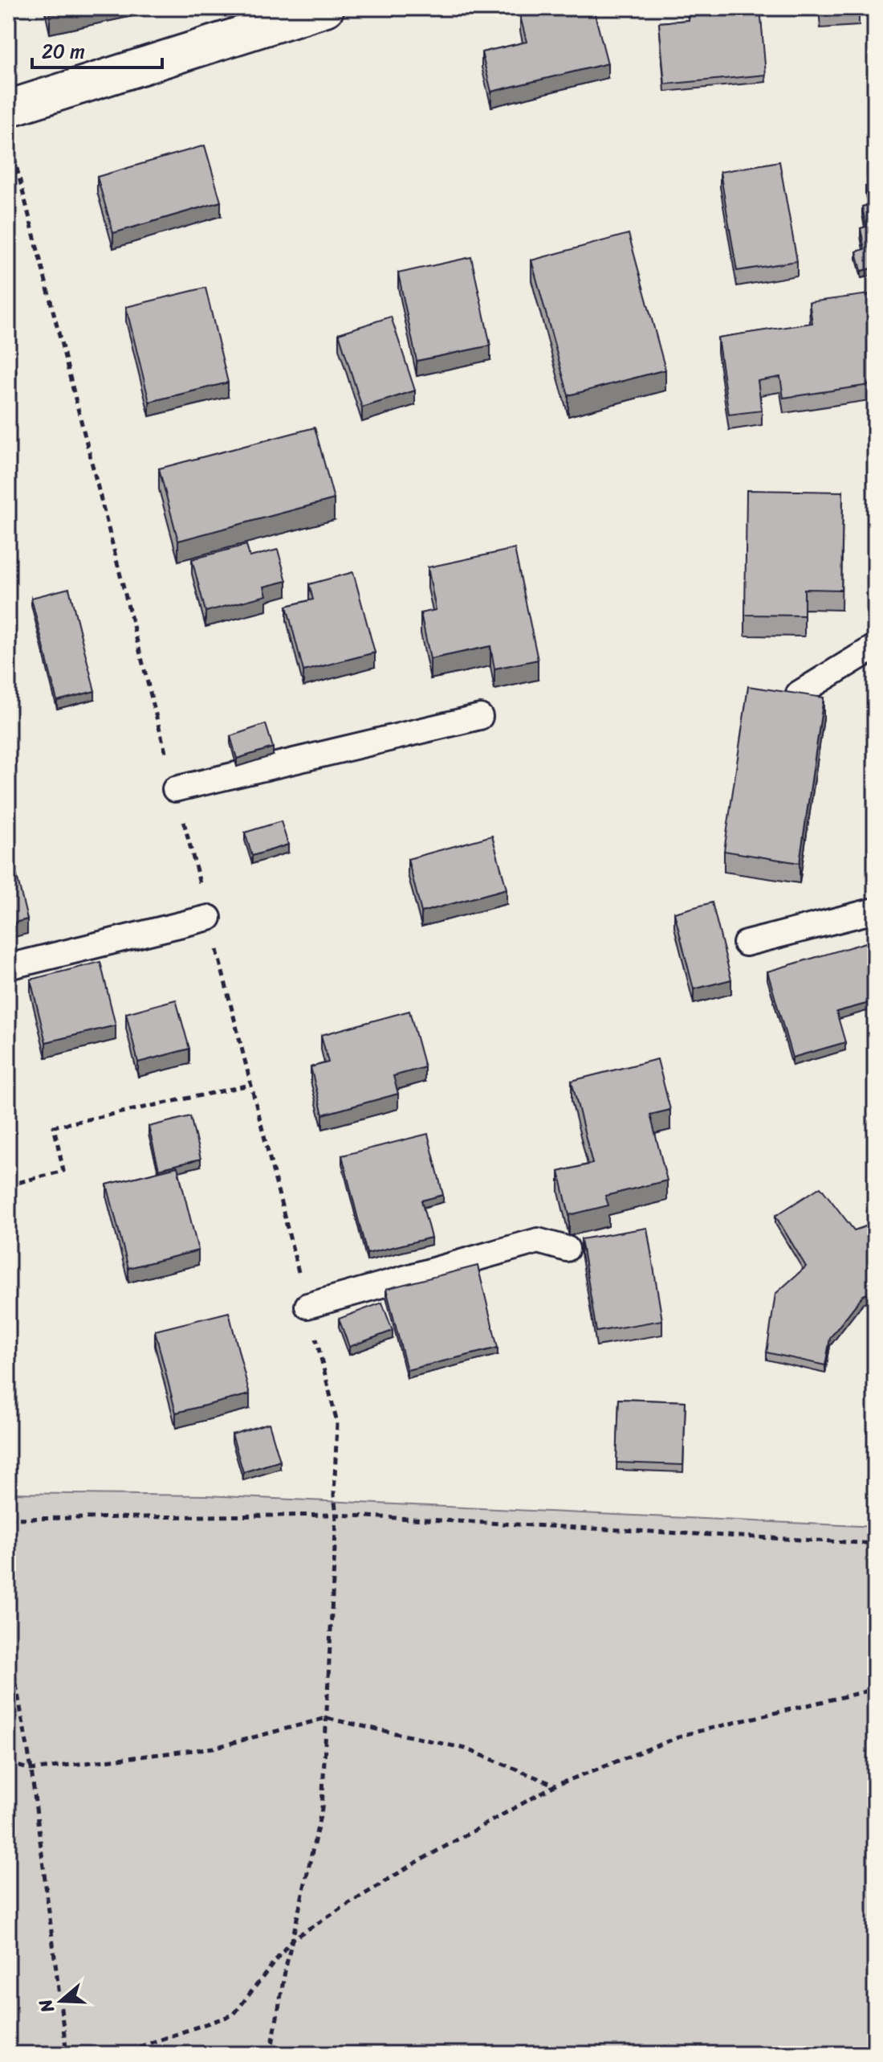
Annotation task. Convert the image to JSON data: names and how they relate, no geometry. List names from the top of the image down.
{
  "scale_bar": "20 m",
  "north": "left"
}
